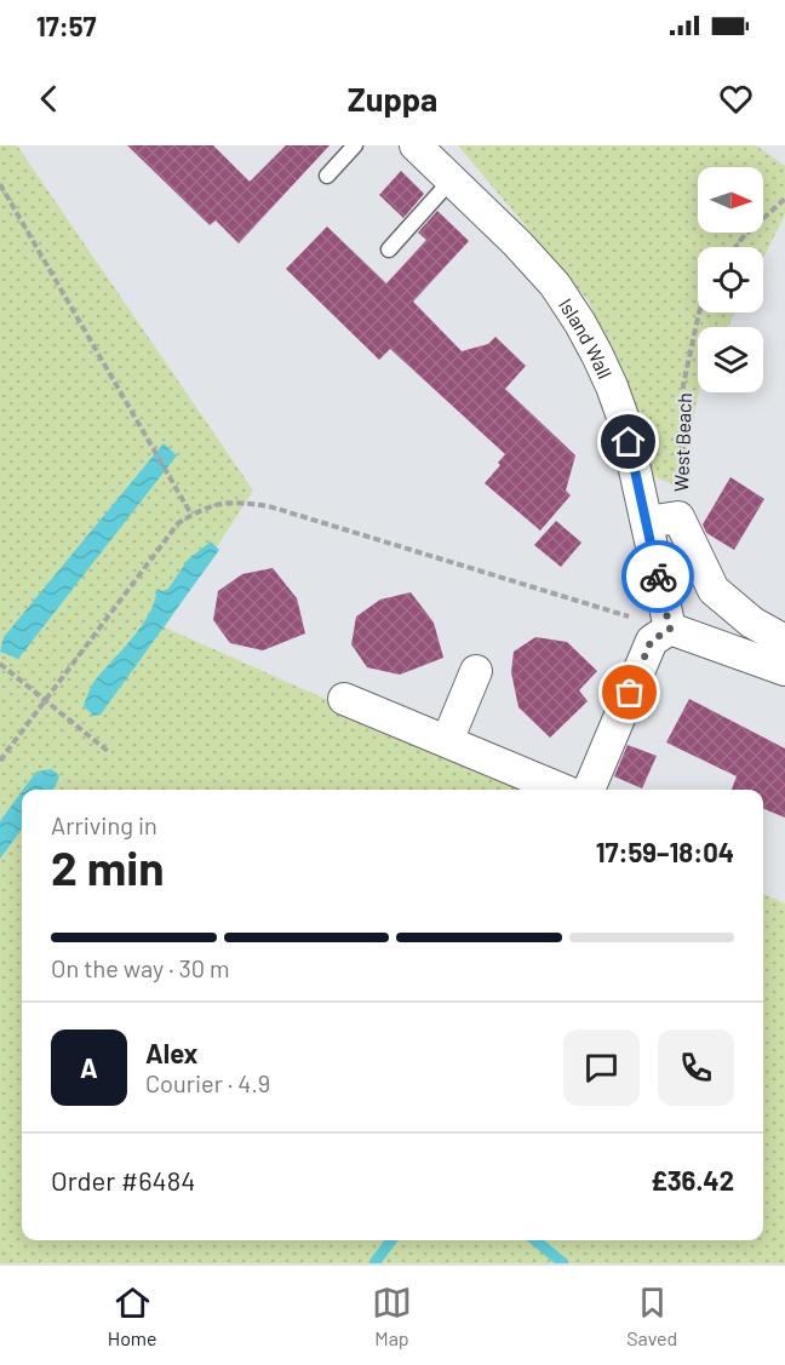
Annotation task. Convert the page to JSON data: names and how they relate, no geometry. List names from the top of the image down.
{
  "streets": {
    "street": ["Island Wall", "West Beach"]
  },
  "crossings": [
    ["Island Wall", "West Beach"]
  ],
  "north": "right",
  "page": {
    "status": "17:57",
    "header": "Zuppa",
    "heading": ["2 min", "Arriving in", "17:59–18:04"],
    "panel": [
      "Alex",
      "Courier · 4.9",
      "Order #6484",
      "£36.42"
    ],
    "bar": "On the way · 30 m",
    "round": "A",
    "tabs": ["Home", "Map", "Saved"]
  }
}
